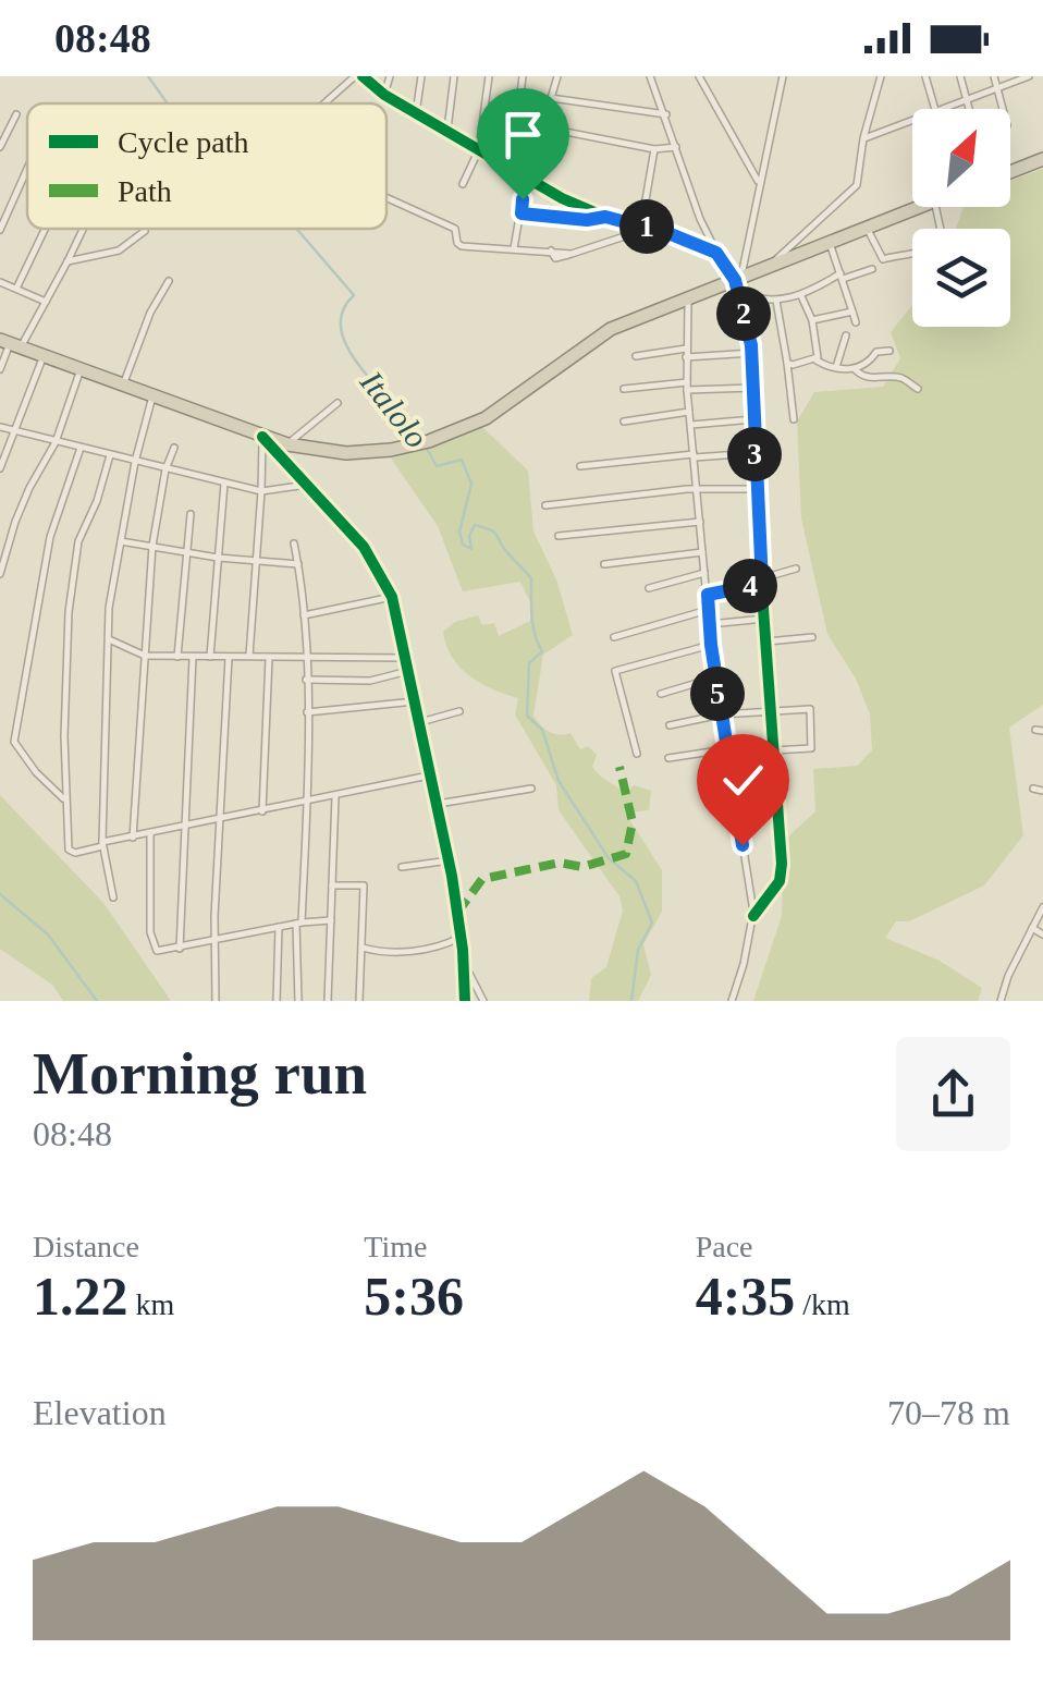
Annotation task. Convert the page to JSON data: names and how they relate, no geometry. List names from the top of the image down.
{
  "water": ["Italolo"],
  "legend": ["Cycle path", "Path"],
  "north": "top right",
  "page": {
    "status": "08:48",
    "pins": [
      "1",
      "2",
      "3",
      "4",
      "5"
    ],
    "heading": ["Morning run", "08:48"],
    "stats": [
      ["Distance", "1.22 km"],
      ["Time", "5:36"],
      ["Pace", "4:35 /km"]
    ],
    "chart": ["Elevation", "70–78 m"]
  }
}
